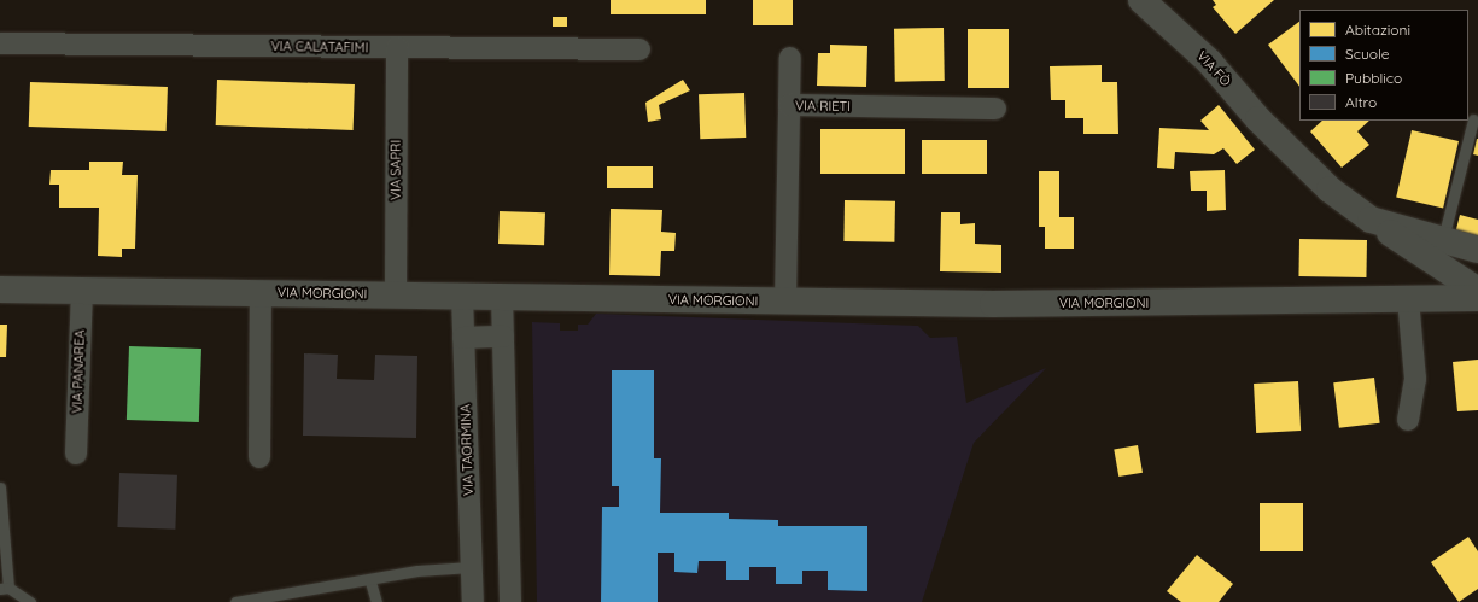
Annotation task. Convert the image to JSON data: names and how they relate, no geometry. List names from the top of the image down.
{
  "streets": {
    "street": [
      "VIA CALATAFIMI",
      "VIA FÒ",
      "VIA RIETI",
      "VIA SAPRI",
      "VIA MORGIONI",
      "VIA PANAREA",
      "VIA TAORMINA"
    ]
  },
  "crossings": [
    ["VIA CALATAFIMI", "VIA SAPRI"],
    ["VIA RIETI", "VIA MORGIONI"],
    ["VIA SAPRI", "VIA MORGIONI"],
    ["VIA MORGIONI", "VIA PANAREA"],
    ["VIA MORGIONI", "VIA TAORMINA"]
  ],
  "legend": [
    "Abitazioni",
    "Scuole",
    "Pubblico",
    "Altro"
  ]
}
